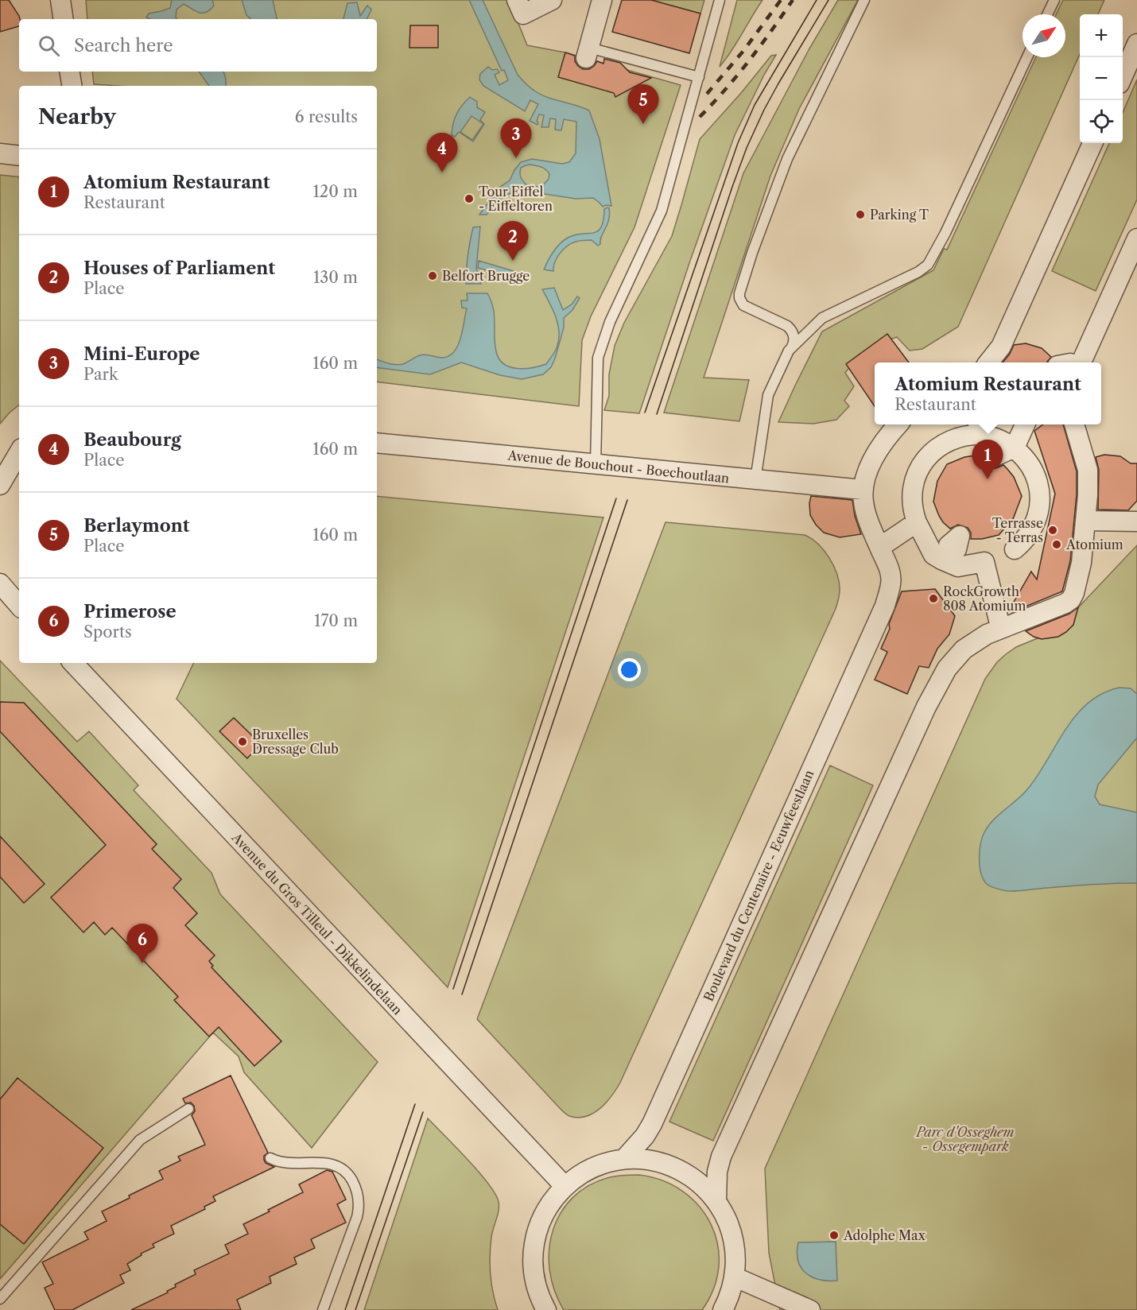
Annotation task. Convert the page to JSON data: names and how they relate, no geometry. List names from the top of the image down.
{
  "streets": {
    "street": ["Avenue de Bouchout - Boechoutlaan", "Boulevard du Centenaire - Eeuwfeestlaan", "Avenue du Gros Tilleul - Dikkelindelaan"]
  },
  "crossings": [
    ["Avenue de Bouchout - Boechoutlaan", "Boulevard du Centenaire - Eeuwfeestlaan"]
  ],
  "parks": ["Parc d'Osseghem - Ossegempark"],
  "places": [
    "Tour Eiffel - Eiffeltoren",
    "Parking T",
    "Belfort Brugge",
    "Terrasse - Terras",
    "Atomium",
    "RockGrowth 808 Atomium",
    "Bruxelles Dressage Club",
    "Adolphe Max"
  ],
  "north": "top right",
  "page": {
    "map_buttons": ["+", "−"],
    "search": "Search here",
    "pins": [
      "5",
      "3",
      "4",
      "2",
      "1",
      "6"
    ],
    "heading": ["Nearby", "6 results"],
    "list": [
      {
        "mark": "1",
        "name": "Atomium Restaurant",
        "note": "Restaurant",
        "value": "120 m"
      },
      {
        "mark": "2",
        "name": "Houses of Parliament",
        "note": "Place",
        "value": "130 m"
      },
      {
        "mark": "3",
        "name": "Mini-Europe",
        "note": "Park",
        "value": "160 m"
      },
      {
        "mark": "4",
        "name": "Beaubourg",
        "note": "Place",
        "value": "160 m"
      },
      {
        "mark": "5",
        "name": "Berlaymont",
        "note": "Place",
        "value": "160 m"
      },
      {
        "mark": "6",
        "name": "Primerose",
        "note": "Sports",
        "value": "170 m"
      }
    ],
    "popup": ["Atomium Restaurant", "Restaurant"]
  }
}
